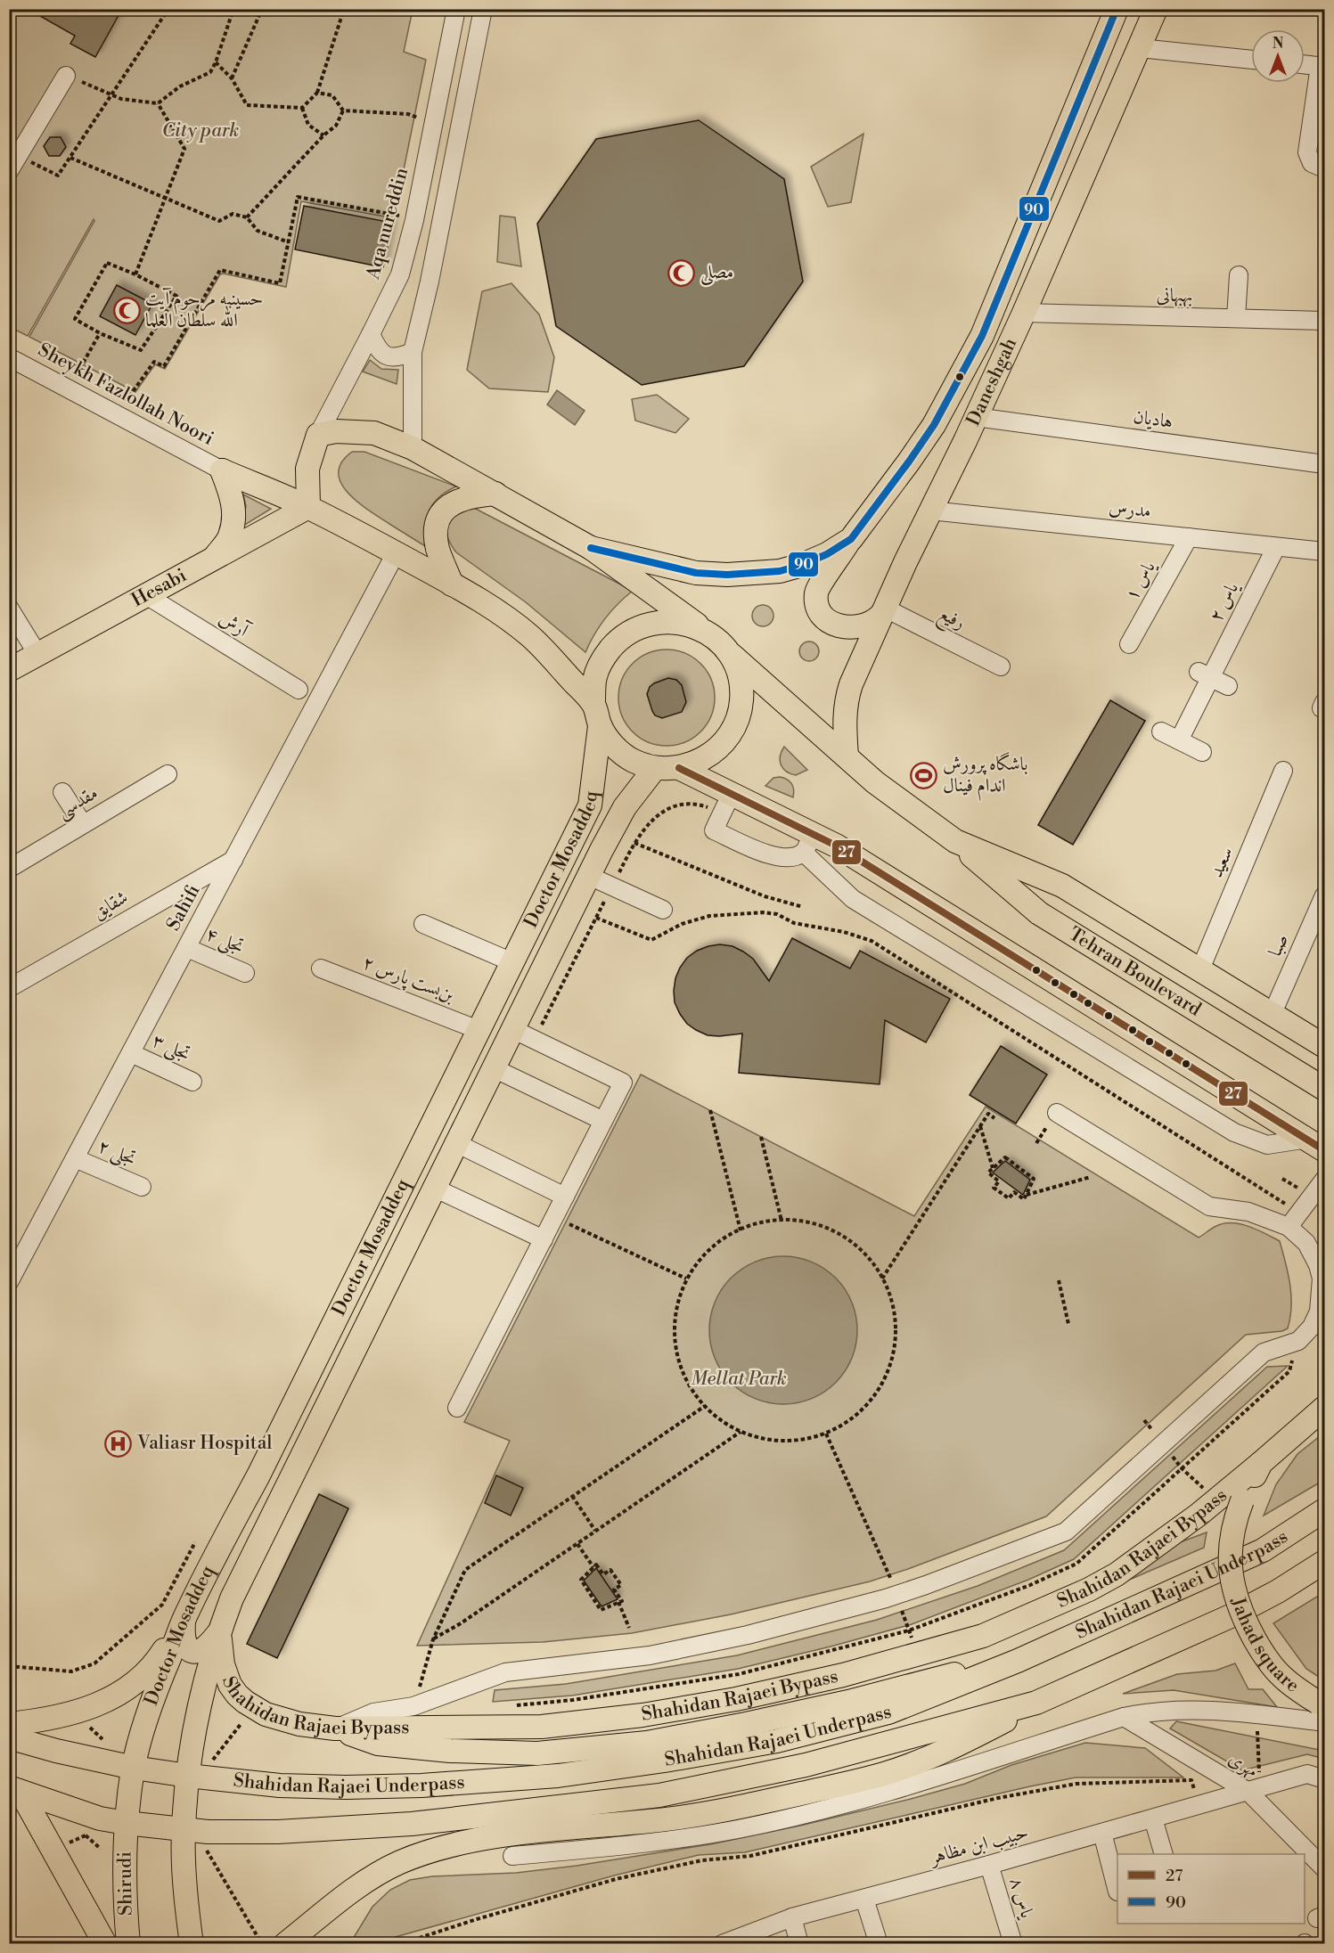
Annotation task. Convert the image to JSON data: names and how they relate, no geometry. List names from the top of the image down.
{
  "streets": {
    "main road": [
      "Daneshgah",
      "Hesabi",
      "Doctor Mosaddeq",
      "Tehran Boulevard",
      "Shahidan Rajaei Bypass",
      "Shahidan Rajaei Underpass",
      "Jahad square",
      "Shirudi"
    ],
    "street": [
      "Aqa nureddin",
      "بهبهانی",
      "Sheykh Fazlollah Noori",
      "هادیان",
      "مدرس",
      "یاس ۱",
      "یاس ۲",
      "رفیع",
      "آرش",
      "مقدسی",
      "سعید",
      "شقایق",
      "Sahifi",
      "تجلی ۴",
      "صبا",
      "بن‌بست پارس ۲",
      "تجلی ۳",
      "تجلی ۲",
      "مهری",
      "حبیب ابن مظاهر",
      "یاس ۸"
    ]
  },
  "crossings": [
    ["بهبهانی", "Daneshgah"],
    ["Daneshgah", "هادیان"],
    ["Daneshgah", "مدرس"],
    ["Daneshgah", "رفیع"],
    ["Daneshgah", "Tehran Boulevard"],
    ["مدرس", "یاس ۱"],
    ["مدرس", "یاس ۲"],
    ["Hesabi", "آرش"],
    ["Doctor Mosaddeq", "Tehran Boulevard"],
    ["Doctor Mosaddeq", "بن‌بست پارس ۲"],
    ["Doctor Mosaddeq", "Shahidan Rajaei Bypass"],
    ["Doctor Mosaddeq", "Shahidan Rajaei Underpass"],
    ["Doctor Mosaddeq", "Shirudi"],
    ["سعید", "Tehran Boulevard"],
    ["شقایق", "Sahifi"],
    ["Sahifi", "تجلی ۴"],
    ["Sahifi", "تجلی ۳"],
    ["Sahifi", "تجلی ۲"],
    ["صبا", "Tehran Boulevard"],
    ["Shahidan Rajaei Bypass", "Jahad square"],
    ["Shahidan Rajaei Underpass", "Shirudi"],
    ["مهری", "حبیب ابن مظاهر"],
    ["حبیب ابن مظاهر", "یاس ۸"]
  ],
  "parks": ["City park", "Mellat Park"],
  "places": {
    "mosque": ["مصلی", "حسینیه مرحوم آیت الله سلطان العلما"],
    "sports": ["باشگاه پرورش اندام فینال"],
    "hospital": ["Valiasr Hospital"]
  },
  "lines": ["transit line 90", "transit line 27"],
  "legend": ["27", "90"],
  "north": "top"
}
